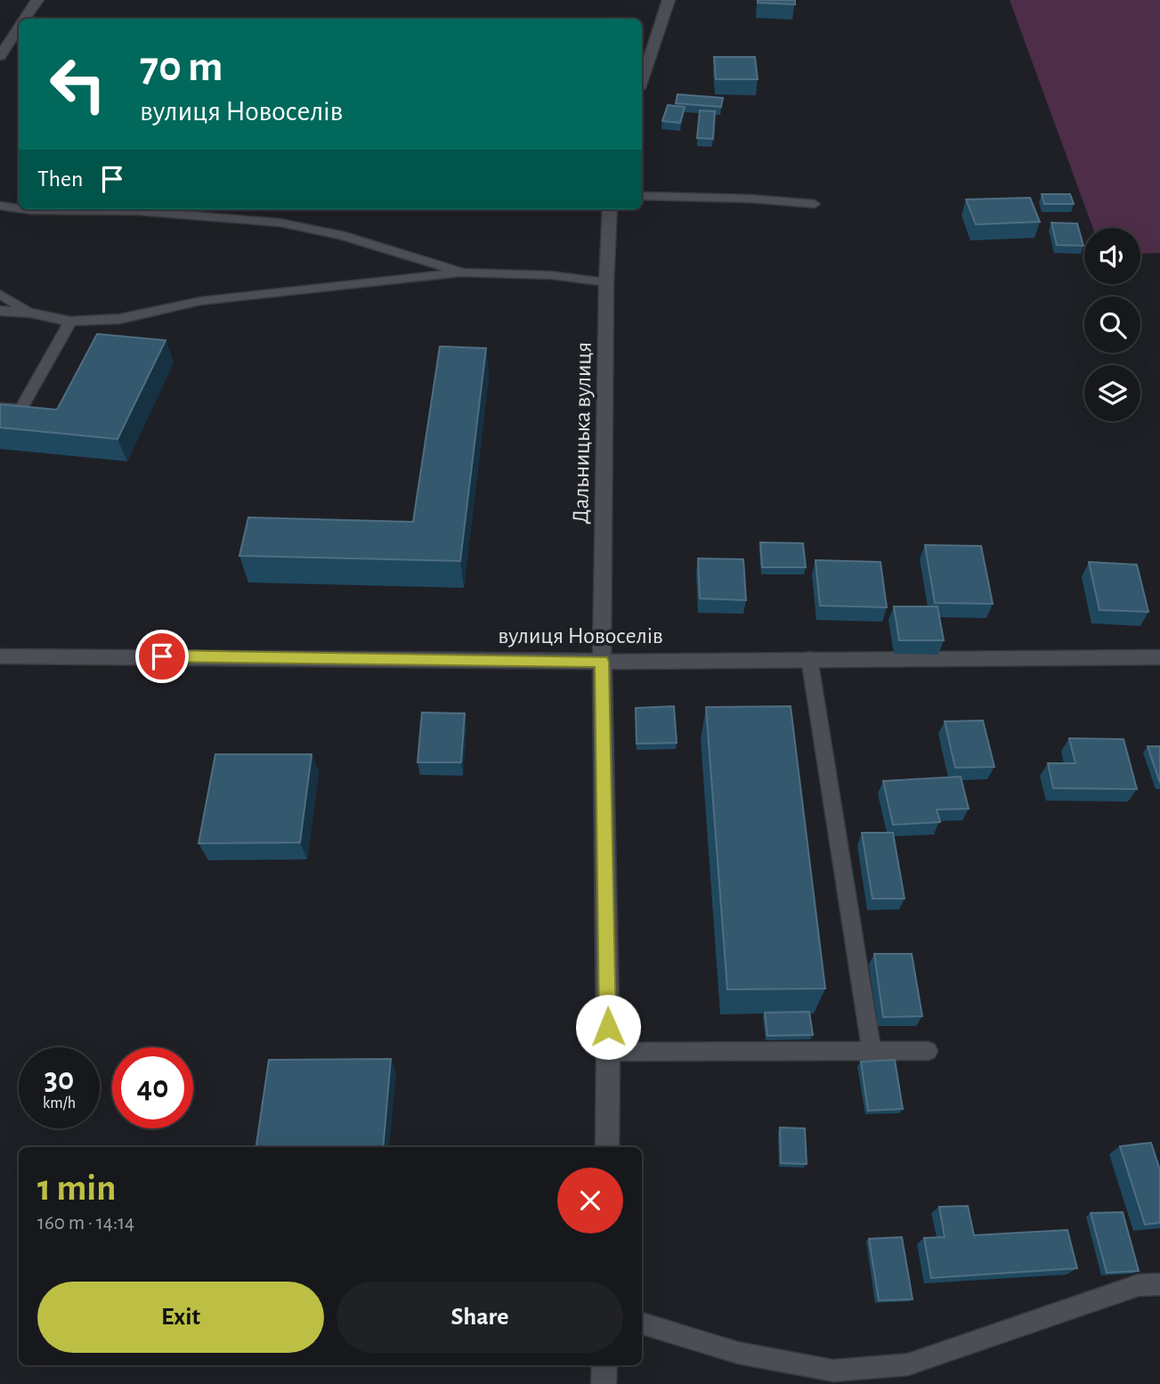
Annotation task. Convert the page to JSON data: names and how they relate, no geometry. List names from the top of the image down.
{
  "streets": {
    "street": ["Дальницька вулиця", "вулиця Новоселів"]
  },
  "crossings": [
    ["Дальницька вулиця", "вулиця Новоселів"]
  ],
  "page": {
    "turn": ["70 m", "вулиця Новоселів"],
    "then": "Then",
    "speed": "30 km/h",
    "limit": "40",
    "heading": ["1 min", "160 m · 14:14"],
    "buttons": ["Exit", "Share"]
  }
}
